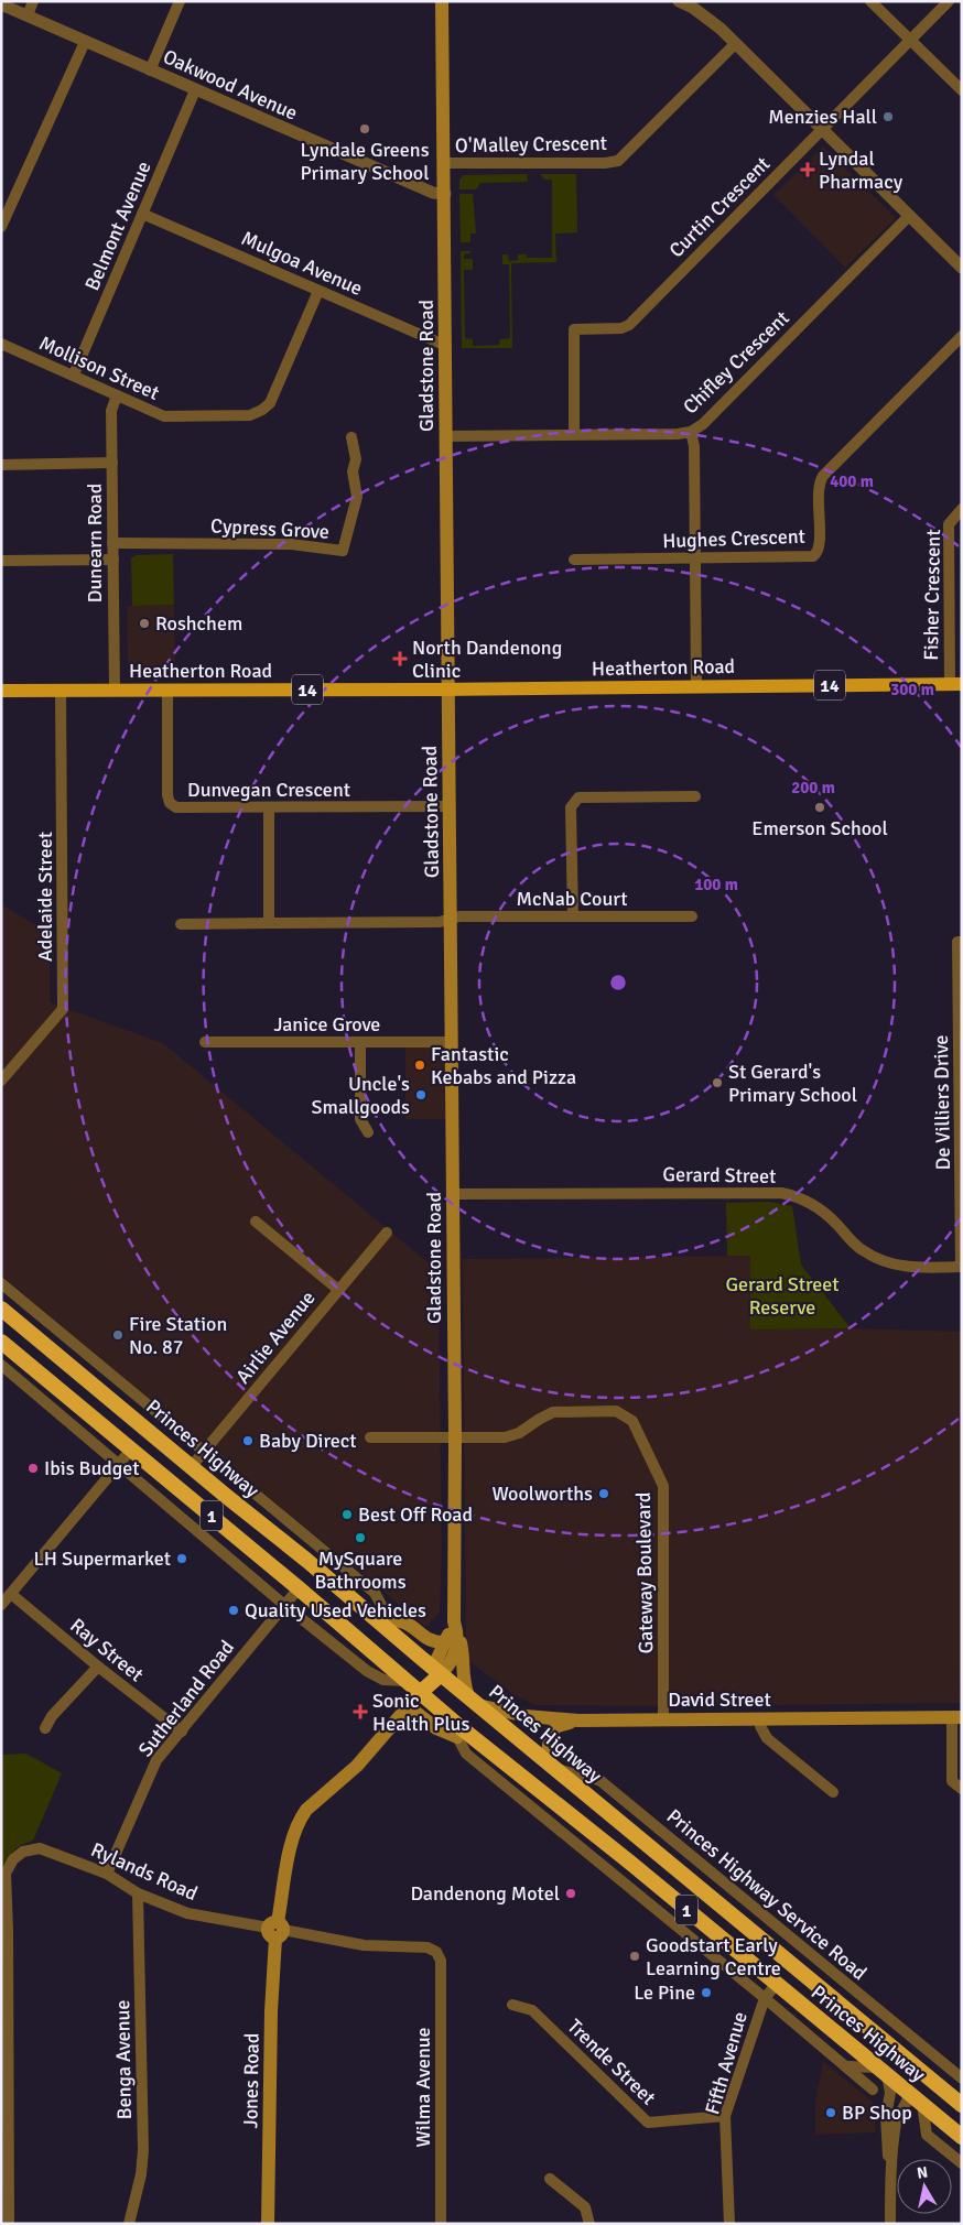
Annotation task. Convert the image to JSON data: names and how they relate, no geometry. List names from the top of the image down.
{
  "streets": {
    "highway": ["Princes Highway", "1"],
    "main road": [
      "Gladstone Road",
      "Heatherton Road",
      "14",
      "David Street",
      "Jones Road"
    ],
    "street": [
      "Oakwood Avenue",
      "O'Malley Crescent",
      "Curtin Crescent",
      "Belmont Avenue",
      "Mulgoa Avenue",
      "Chifley Crescent",
      "Mollison Street",
      "Cypress Grove",
      "Hughes Crescent",
      "Dunearn Road",
      "Fisher Crescent",
      "Dunvegan Crescent",
      "Adelaide Street",
      "McNab Court",
      "Janice Grove",
      "De Villiers Drive",
      "Gerard Street",
      "Airlie Avenue",
      "Gateway Boulevard",
      "Ray Street",
      "Sutherland Road",
      "Rylands Road",
      "Princes Highway Service Road",
      "Benga Avenue",
      "Trende Street",
      "Fifth Avenue",
      "Wilma Avenue"
    ]
  },
  "crossings": [
    ["Oakwood Avenue", "Belmont Avenue"],
    ["Oakwood Avenue", "Gladstone Road"],
    ["O'Malley Crescent", "Gladstone Road"],
    ["Curtin Crescent", "Chifley Crescent"],
    ["Belmont Avenue", "Mulgoa Avenue"],
    ["Belmont Avenue", "Mollison Street"],
    ["Mulgoa Avenue", "Gladstone Road"],
    ["Mulgoa Avenue", "Mollison Street"],
    ["Chifley Crescent", "Gladstone Road"],
    ["Gladstone Road", "Heatherton Road"],
    ["Gladstone Road", "Dunvegan Crescent"],
    ["Gladstone Road", "McNab Court"],
    ["Gladstone Road", "Janice Grove"],
    ["Gladstone Road", "Gerard Street"],
    ["Gladstone Road", "Princes Highway"],
    ["Gladstone Road", "Gateway Boulevard"],
    ["Mollison Street", "Dunearn Road"],
    ["Cypress Grove", "Dunearn Road"],
    ["Dunearn Road", "Heatherton Road"],
    ["Fisher Crescent", "Heatherton Road"],
    ["Heatherton Road", "Dunvegan Crescent"],
    ["Heatherton Road", "Adelaide Street"],
    ["De Villiers Drive", "Gerard Street"],
    ["Airlie Avenue", "Princes Highway"],
    ["Princes Highway", "Sutherland Road"],
    ["Princes Highway", "David Street"],
    ["Princes Highway", "Fifth Avenue"],
    ["Princes Highway", "Jones Road"],
    ["Gateway Boulevard", "David Street"],
    ["Ray Street", "Sutherland Road"],
    ["Sutherland Road", "Rylands Road"],
    ["Rylands Road", "Benga Avenue"],
    ["Rylands Road", "Jones Road"],
    ["Rylands Road", "Wilma Avenue"],
    ["Trende Street", "Fifth Avenue"]
  ],
  "parks": ["Gerard Street Reserve"],
  "places": {
    "other": [
      "Menzies Hall",
      "Lyndale Greens Primary School",
      "Roshchem",
      "Emerson School",
      "Fantastic Kebabs and Pizza",
      "St Gerard's Primary School",
      "Uncle's Smallgoods",
      "Fire Station No. 87",
      "Baby Direct",
      "Ibis Budget",
      "Woolworths",
      "Best Off Road",
      "MySquare Bathrooms",
      "LH Supermarket",
      "Quality Used Vehicles",
      "Dandenong Motel",
      "Goodstart Early Learning Centre",
      "Le Pine",
      "BP Shop"
    ],
    "health": ["Lyndal Pharmacy", "North Dandenong Clinic", "Sonic Health Plus"]
  },
  "north": "top",
  "rings": [
    "400 m",
    "300 m",
    "200 m",
    "100 m"
  ]
}
